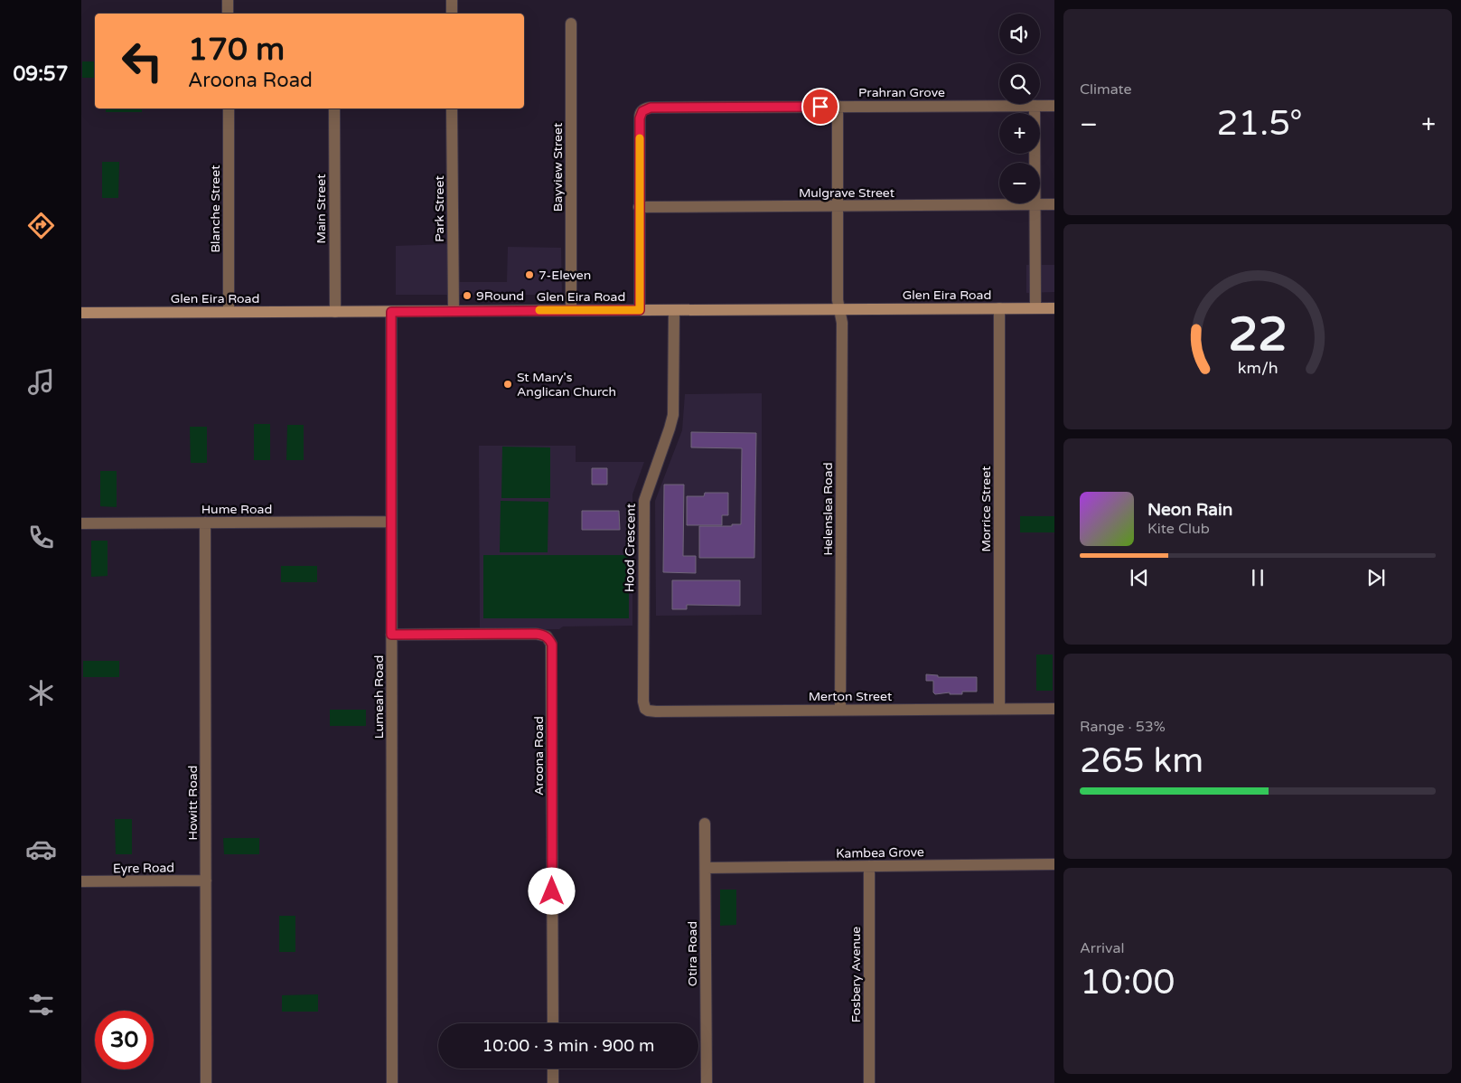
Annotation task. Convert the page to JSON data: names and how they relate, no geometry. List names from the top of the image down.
{
  "streets": {
    "main road": ["Glen Eira Road"],
    "street": [
      "Prahran Grove",
      "Bayview Street",
      "Mulgrave Street",
      "Blanche Street",
      "Main Street",
      "Park Street",
      "Hume Road",
      "Helenslea Road",
      "Morrice Street",
      "Hood Crescent",
      "Merton Street",
      "Lumeah Road",
      "Aroona Road",
      "Howitt Road",
      "Kambea Grove",
      "Eyre Road",
      "Otira Road",
      "Fosbery Avenue"
    ]
  },
  "crossings": [
    ["Prahran Grove", "Mulgrave Street"],
    ["Prahran Grove", "Helenslea Road"],
    ["Bayview Street", "Glen Eira Road"],
    ["Mulgrave Street", "Helenslea Road"],
    ["Blanche Street", "Glen Eira Road"],
    ["Main Street", "Glen Eira Road"],
    ["Park Street", "Glen Eira Road"],
    ["Glen Eira Road", "Helenslea Road"],
    ["Glen Eira Road", "Morrice Street"],
    ["Glen Eira Road", "Hood Crescent"],
    ["Glen Eira Road", "Lumeah Road"],
    ["Hume Road", "Lumeah Road"],
    ["Hume Road", "Howitt Road"],
    ["Helenslea Road", "Merton Street"],
    ["Morrice Street", "Merton Street"],
    ["Hood Crescent", "Merton Street"],
    ["Lumeah Road", "Aroona Road"],
    ["Howitt Road", "Eyre Road"],
    ["Kambea Grove", "Otira Road"],
    ["Kambea Grove", "Fosbery Avenue"]
  ],
  "places": ["7-Eleven", "9Round", "St Mary's Anglican Church"],
  "page": {
    "tabs": "09:57",
    "tile": [
      "Climate",
      ["Range · 53%", "265 km"],
      ["Arrival", "10:00"]
    ],
    "map_buttons": ["+", "−"],
    "turn": ["170 m", "Aroona Road"],
    "heat": ["−", "21.5°", "+"],
    "song": ["Neon Rain", "Kite Club"],
    "limit": "30",
    "trip": "10:00 · 3 min · 900 m",
    "gauge": ["22", "km/h"]
  }
}
